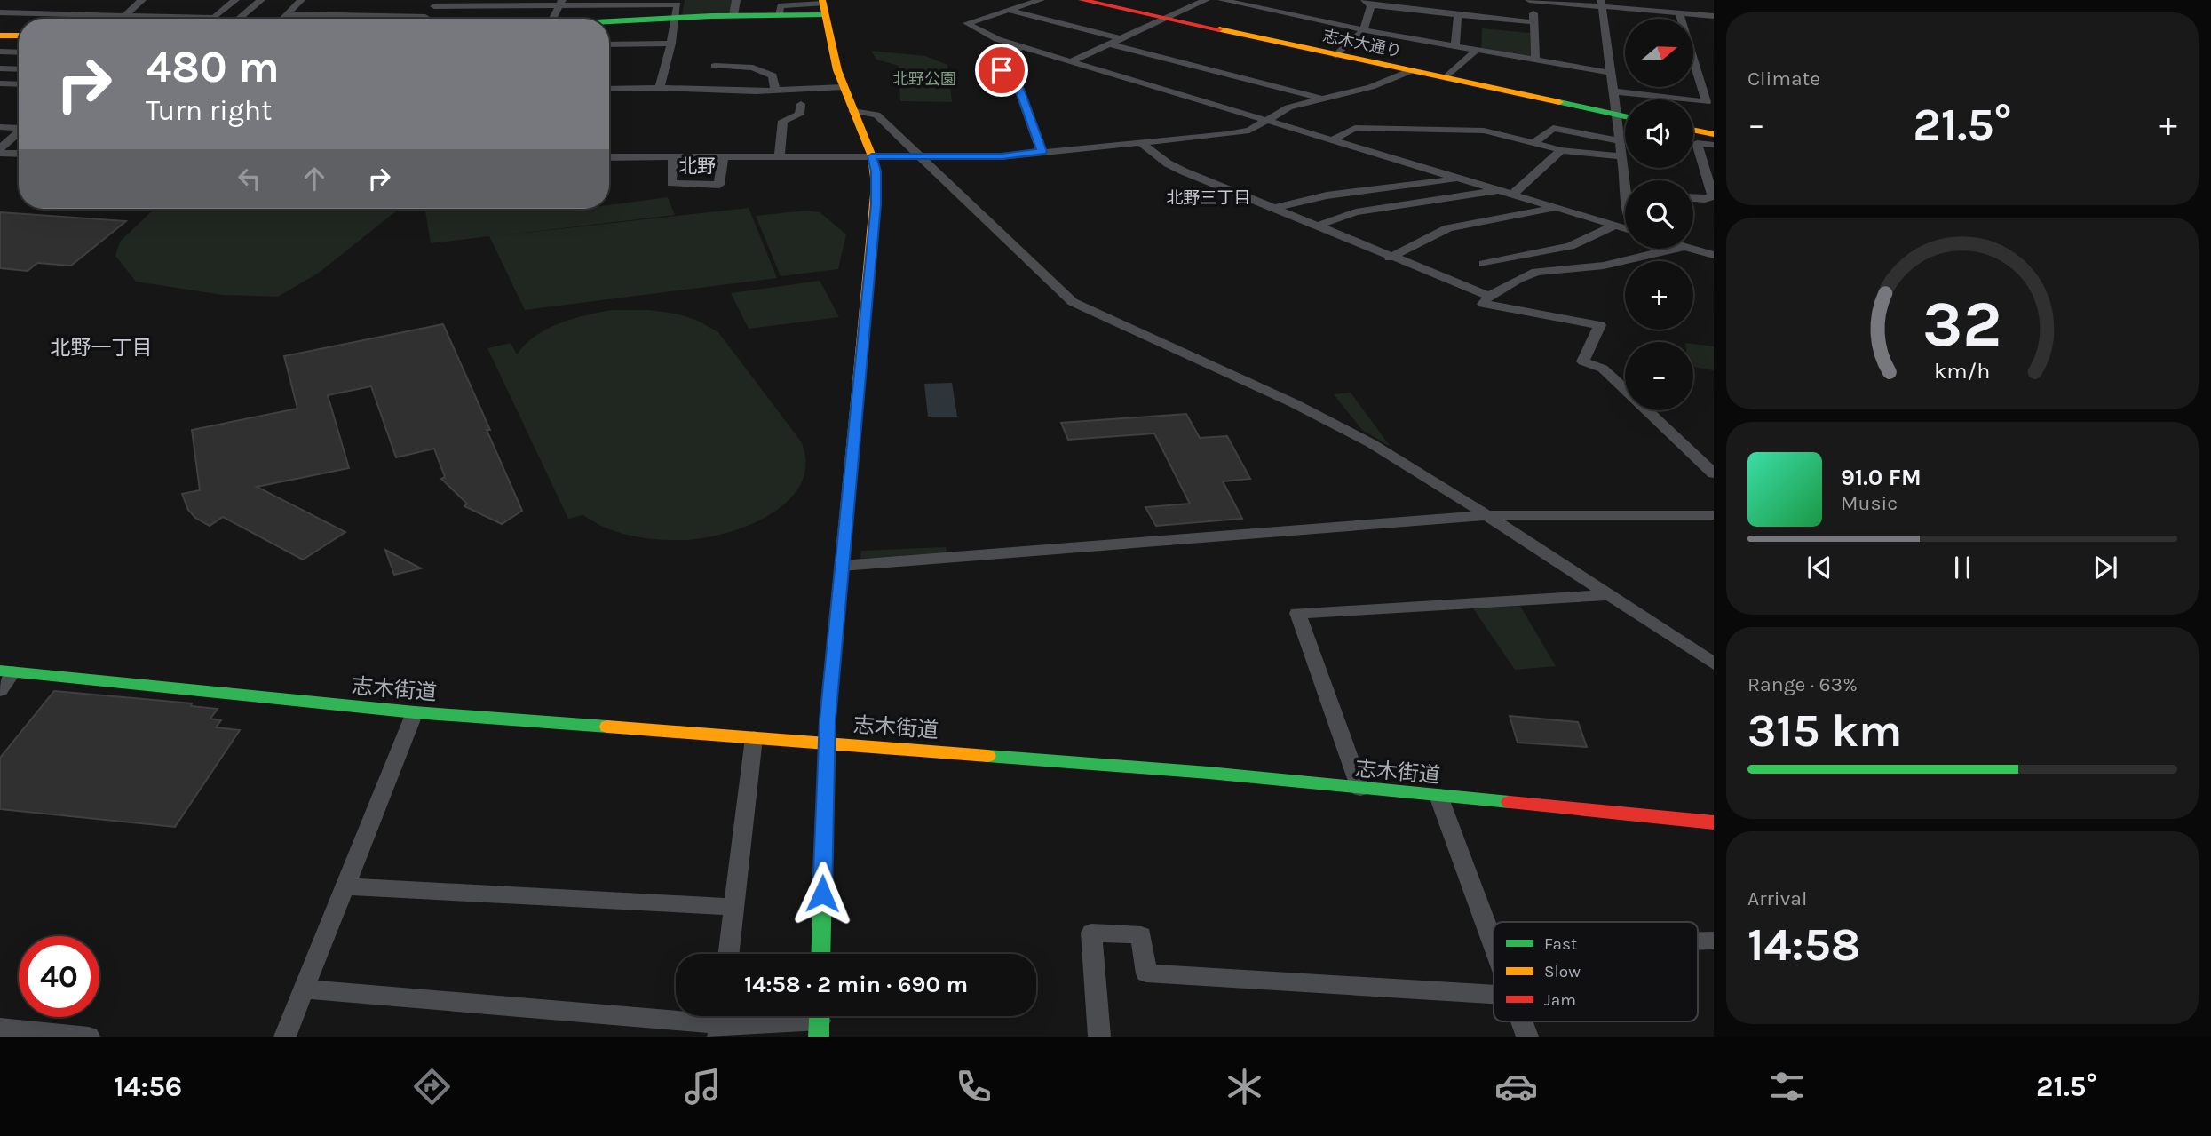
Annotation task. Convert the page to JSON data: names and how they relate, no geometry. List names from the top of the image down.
{
  "streets": {
    "street": ["志木大通り", "志木街道"]
  },
  "districts": ["北野", "北野三丁目", "北野一丁目"],
  "parks": ["北野公園"],
  "legend": ["Fast", "Slow", "Jam"],
  "north": "right",
  "page": {
    "tile": [
      "Climate",
      ["Range · 63%", "315 km"],
      ["Arrival", "14:58"]
    ],
    "map_buttons": ["+", "−"],
    "turn": ["480 m", "Turn right"],
    "heat": ["−", "21.5°", "+"],
    "song": ["91.0 FM", "Music"],
    "limit": "40",
    "trip": "14:58 · 2 min · 690 m",
    "tabs": ["14:56", "21.5°"],
    "gauge": ["32", "km/h"]
  }
}
